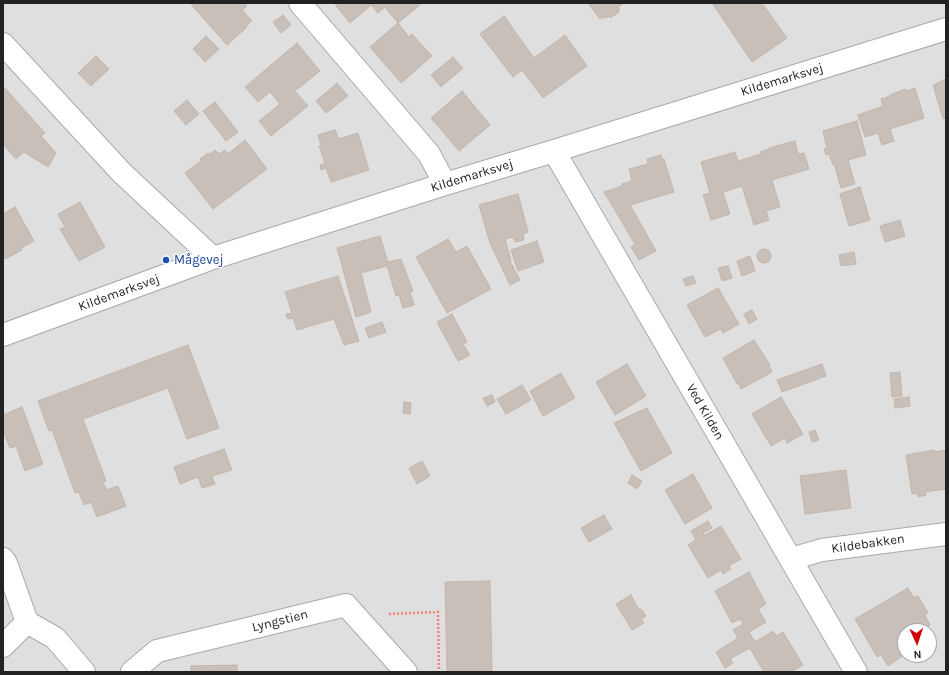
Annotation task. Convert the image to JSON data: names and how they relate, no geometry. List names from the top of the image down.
{
  "streets": {
    "street": [
      "Kildemarksvej",
      "Ved Kilden",
      "Kildebakken",
      "Lyngstien"
    ]
  },
  "crossings": [
    ["Kildemarksvej", "Ved Kilden"],
    ["Ved Kilden", "Kildebakken"]
  ],
  "places": ["Mågevej"],
  "north": "bottom"
}
